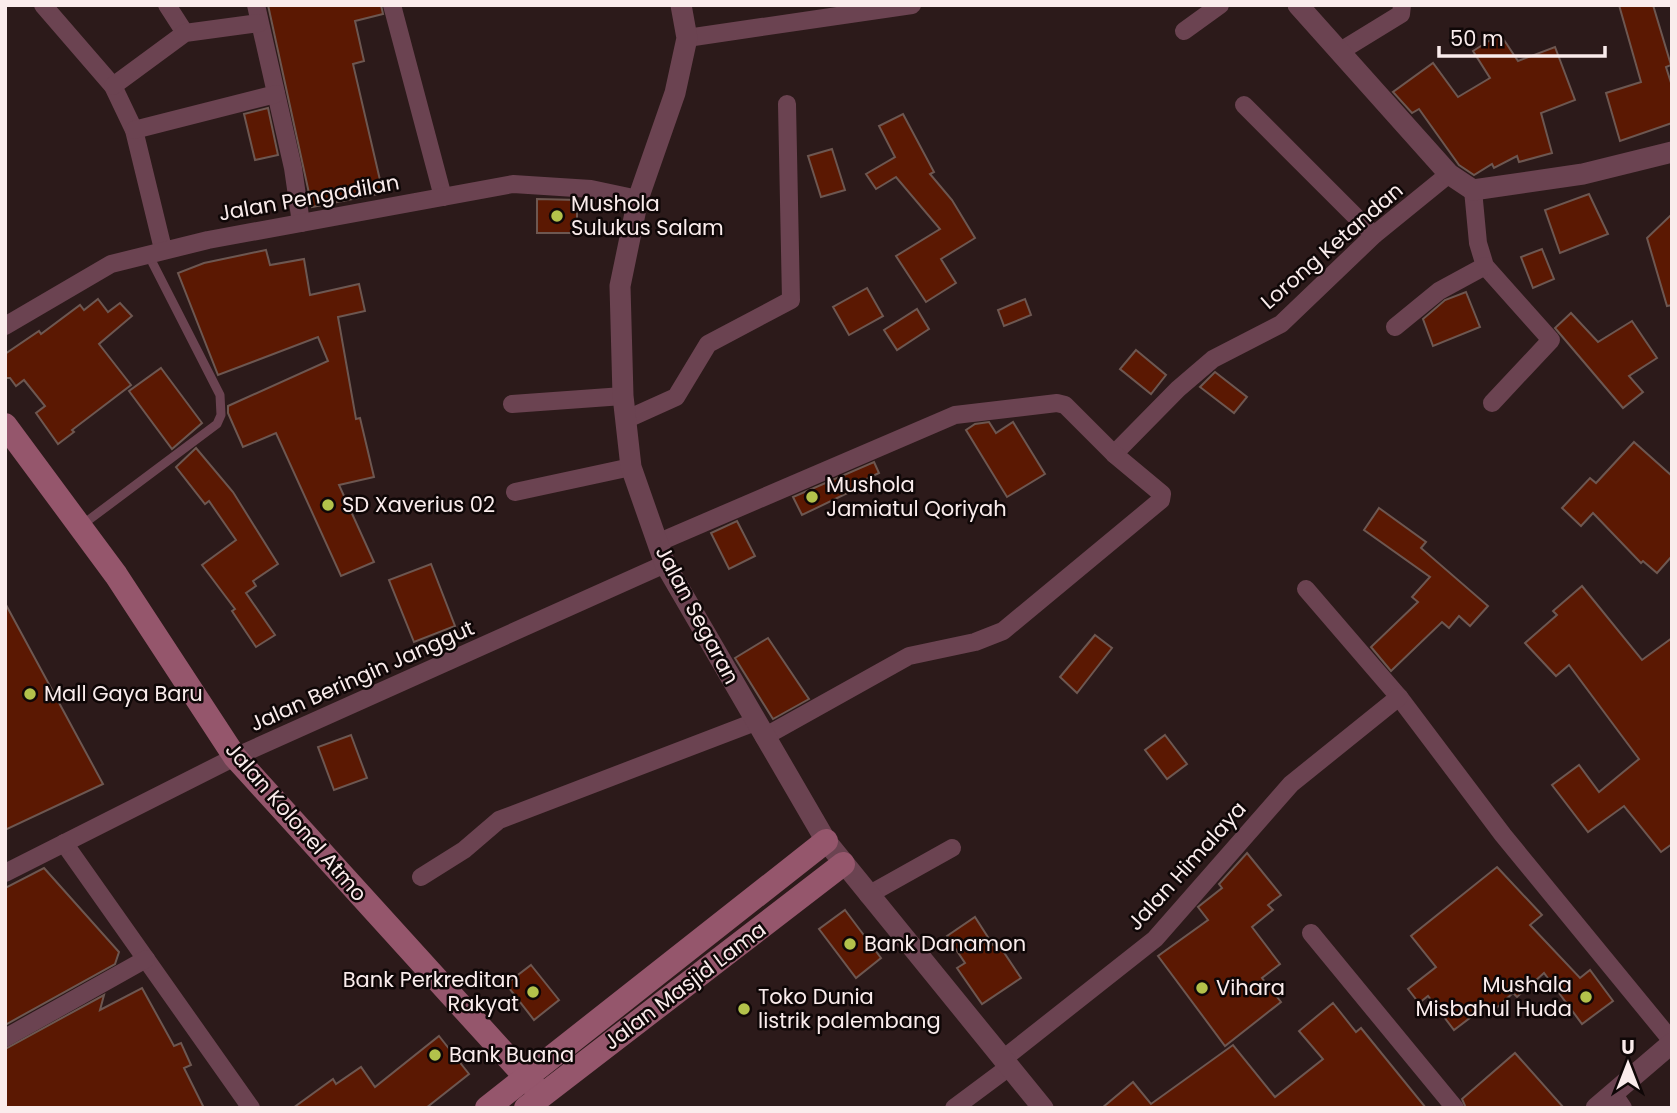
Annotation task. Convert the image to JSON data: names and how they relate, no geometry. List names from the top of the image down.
{
  "streets": {
    "main road": ["Jalan Kolonel Atmo", "Jalan Masjid Lama"],
    "street": [
      "Jalan Pengadilan",
      "Lorong Ketandan",
      "Jalan Segaran",
      "Jalan Beringin Janggut",
      "Jalan Himalaya"
    ]
  },
  "crossings": [
    ["Jalan Pengadilan", "Jalan Segaran"],
    ["Jalan Segaran", "Jalan Beringin Janggut"],
    ["Jalan Segaran", "Jalan Himalaya"],
    ["Jalan Segaran", "Jalan Masjid Lama"],
    ["Jalan Beringin Janggut", "Jalan Kolonel Atmo"],
    ["Jalan Kolonel Atmo", "Jalan Masjid Lama"]
  ],
  "places": [
    "Mushola Sulukus Salam",
    "Mushola Jamiatul Qoriyah",
    "SD Xaverius 02",
    "Mall Gaya Baru",
    "Bank Danamon",
    "Vihara",
    "Bank Perkreditan Rakyat",
    "Mushala Misbahul Huda",
    "Toko Dunia listrik palembang",
    "Bank Buana"
  ],
  "scale_bar": "50 m",
  "north": "top"
}
